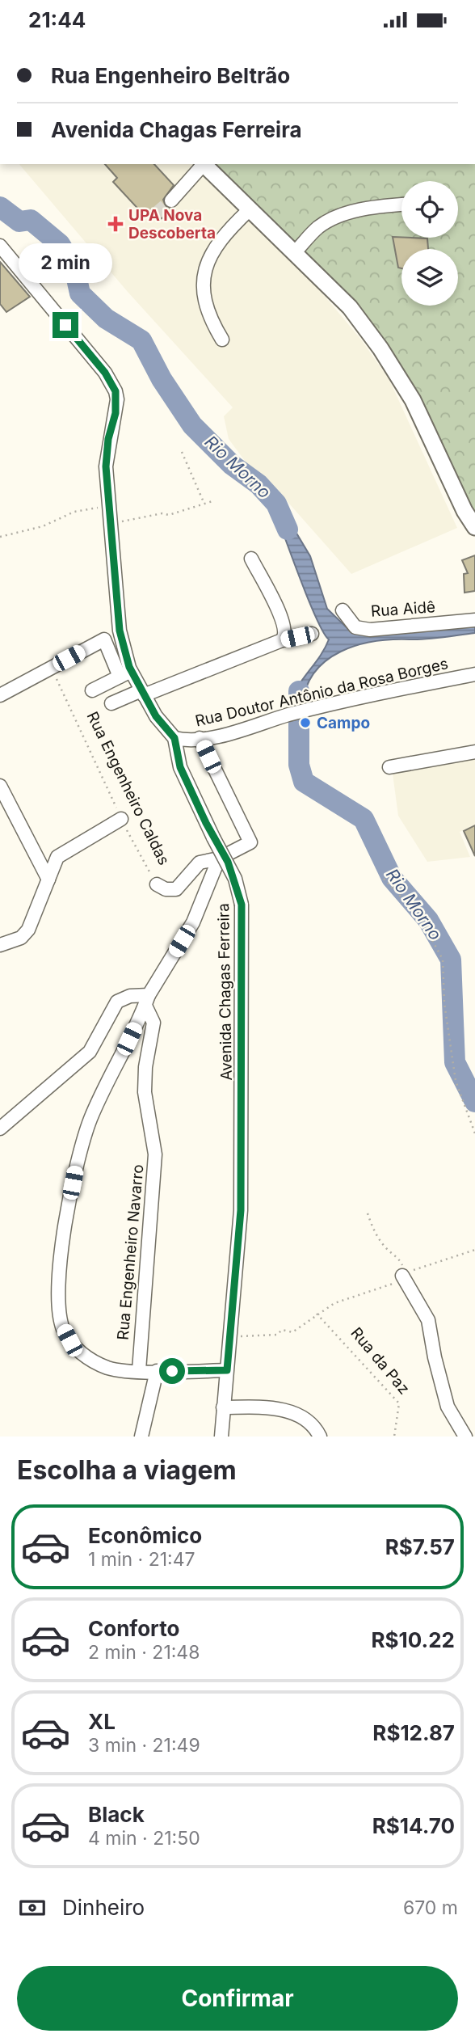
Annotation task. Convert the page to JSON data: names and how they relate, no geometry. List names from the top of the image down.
{
  "streets": {
    "street": [
      "Rua Aidê",
      "Rua Doutor Antônio da Rosa Borges",
      "Rua Engenheiro Caldas",
      "Avenida Chagas Ferreira",
      "Rua Engenheiro Navarro"
    ],
    "path": ["Rua da Paz"]
  },
  "crossings": [
    ["Rua Doutor Antônio da Rosa Borges", "Avenida Chagas Ferreira"]
  ],
  "water": ["Rio Morno"],
  "places": {
    "health": ["UPA Nova Descoberta"],
    "other": ["Campo"]
  },
  "page": {
    "status": "21:44",
    "banner": ["Rua Engenheiro Beltrão", "Avenida Chagas Ferreira"],
    "bubble": "2 min",
    "heading": "Escolha a viagem",
    "list": [
      {
        "name": "Econômico",
        "note": "1 min · 21:47",
        "value": "R$7.57"
      },
      {
        "name": "Conforto",
        "note": "2 min · 21:48",
        "value": "R$10.22"
      },
      {
        "name": "XL",
        "note": "3 min · 21:49",
        "value": "R$12.87"
      },
      {
        "name": "Black",
        "note": "4 min · 21:50",
        "value": "R$14.70"
      }
    ],
    "pay": ["Dinheiro", "670 m"],
    "buttons": "Confirmar"
  }
}
